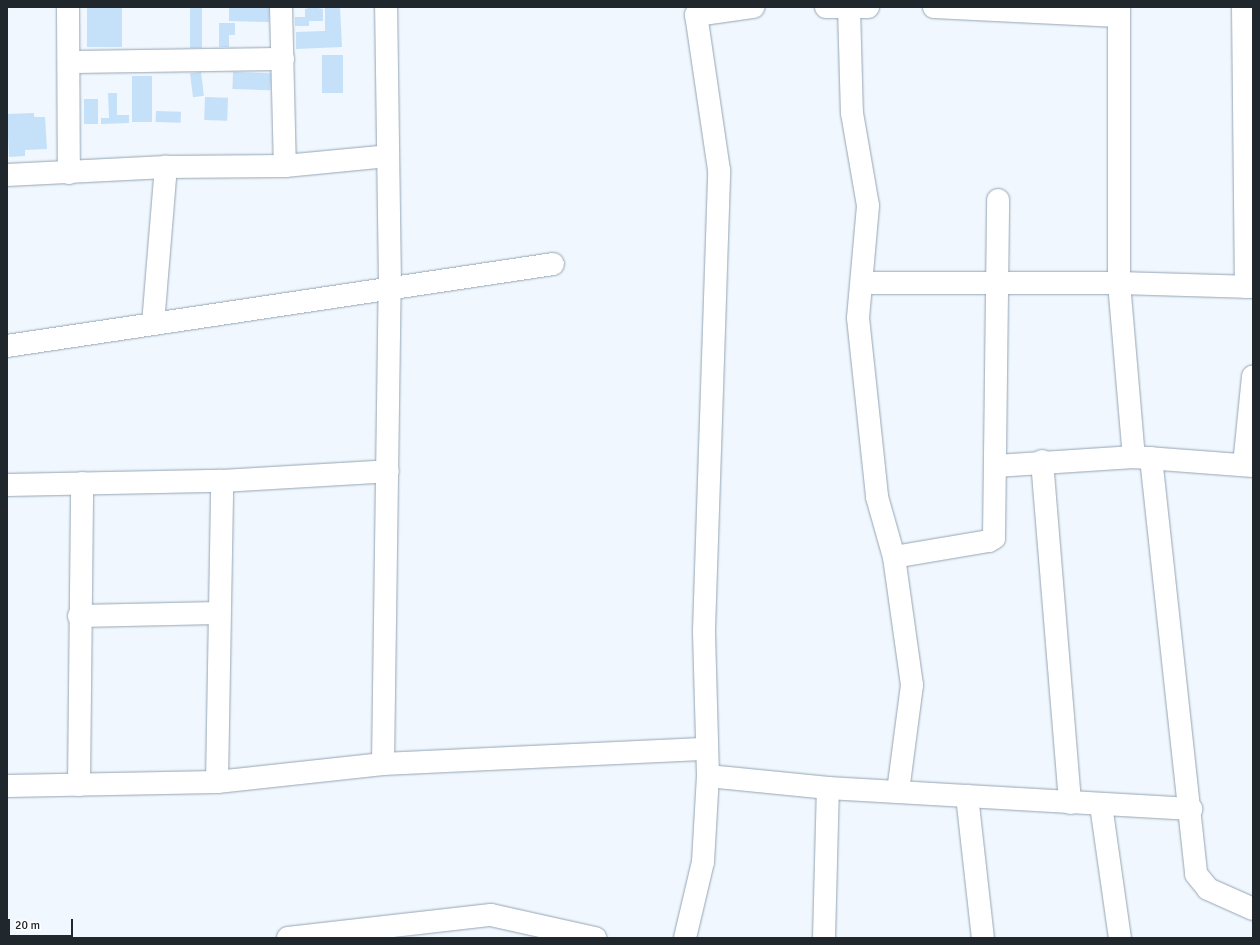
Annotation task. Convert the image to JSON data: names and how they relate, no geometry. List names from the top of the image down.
{
  "scale_bar": "20 m"
}
